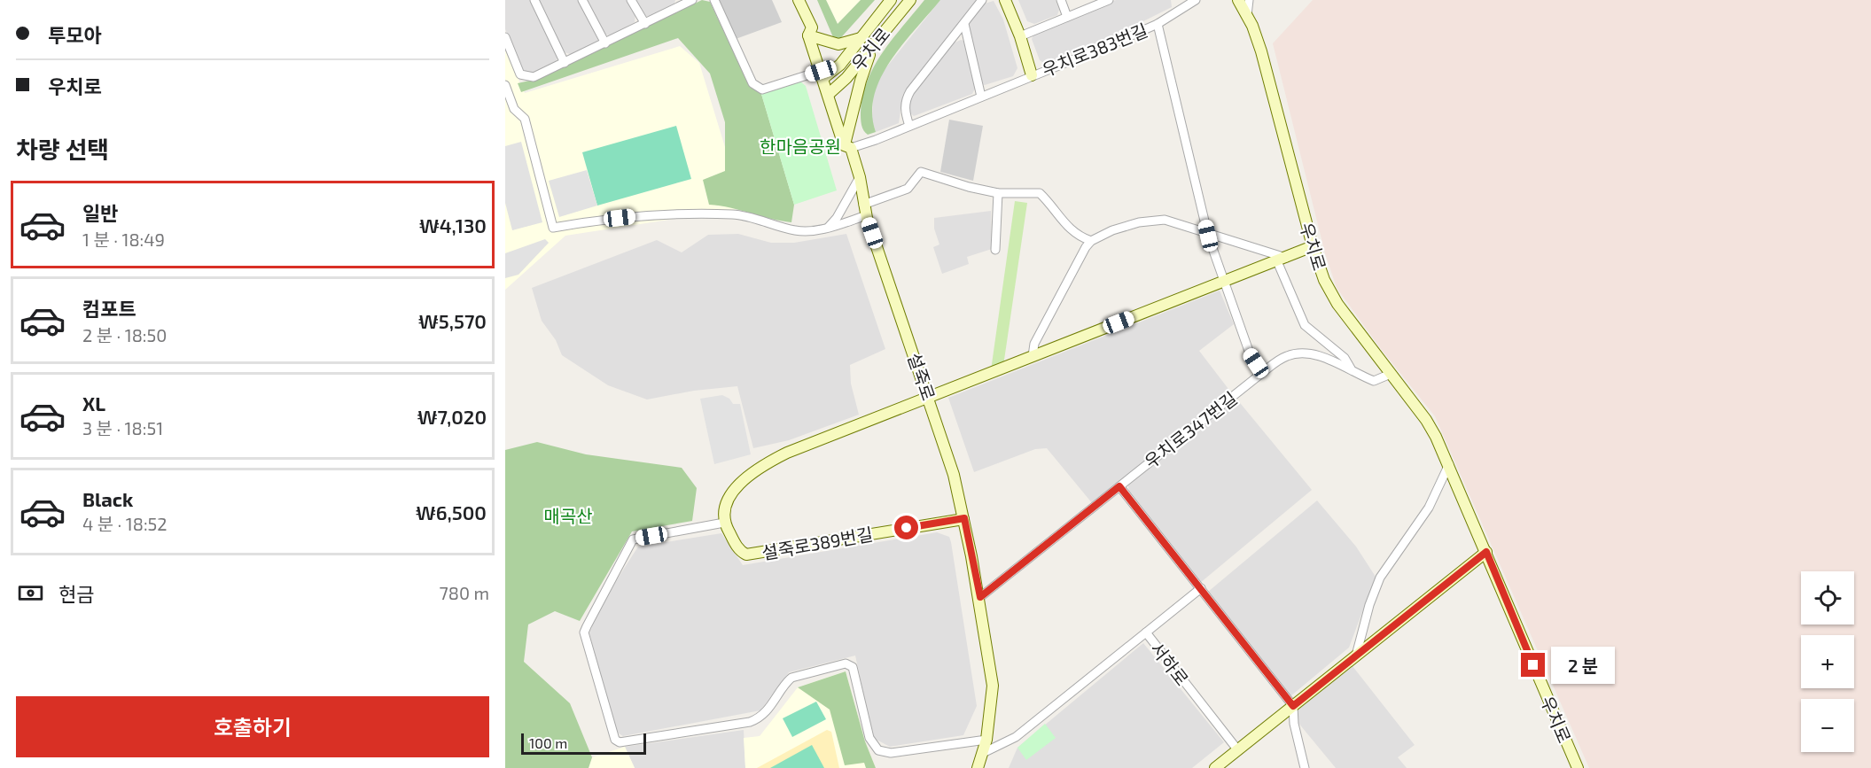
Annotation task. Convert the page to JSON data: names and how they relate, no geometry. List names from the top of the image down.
{
  "streets": {
    "street": [
      "우치로",
      "우치로383번길",
      "설죽로",
      "우치로347번길",
      "설죽로389번길",
      "서하로"
    ]
  },
  "crossings": [
    ["우치로", "설죽로"],
    ["우치로", "우치로347번길"],
    ["우치로383번길", "설죽로"],
    ["설죽로", "우치로347번길"],
    ["설죽로", "설죽로389번길"]
  ],
  "parks": ["한마음공원", "매곡산"],
  "scale_bar": "100 m",
  "page": {
    "banner": ["투모아", "우치로"],
    "heading": "차량 선택",
    "list": [
      {
        "name": "일반",
        "note": "1 분 · 18:49",
        "value": "₩4,130"
      },
      {
        "name": "컴포트",
        "note": "2 분 · 18:50",
        "value": "₩5,570"
      },
      {
        "name": "XL",
        "note": "3 분 · 18:51",
        "value": "₩7,020"
      },
      {
        "name": "Black",
        "note": "4 분 · 18:52",
        "value": "₩6,500"
      }
    ],
    "pay": ["현금", "780 m"],
    "map_buttons": ["+", "−"],
    "bubble": "2 분",
    "buttons": "호출하기",
    "scale": "100 m"
  }
}
